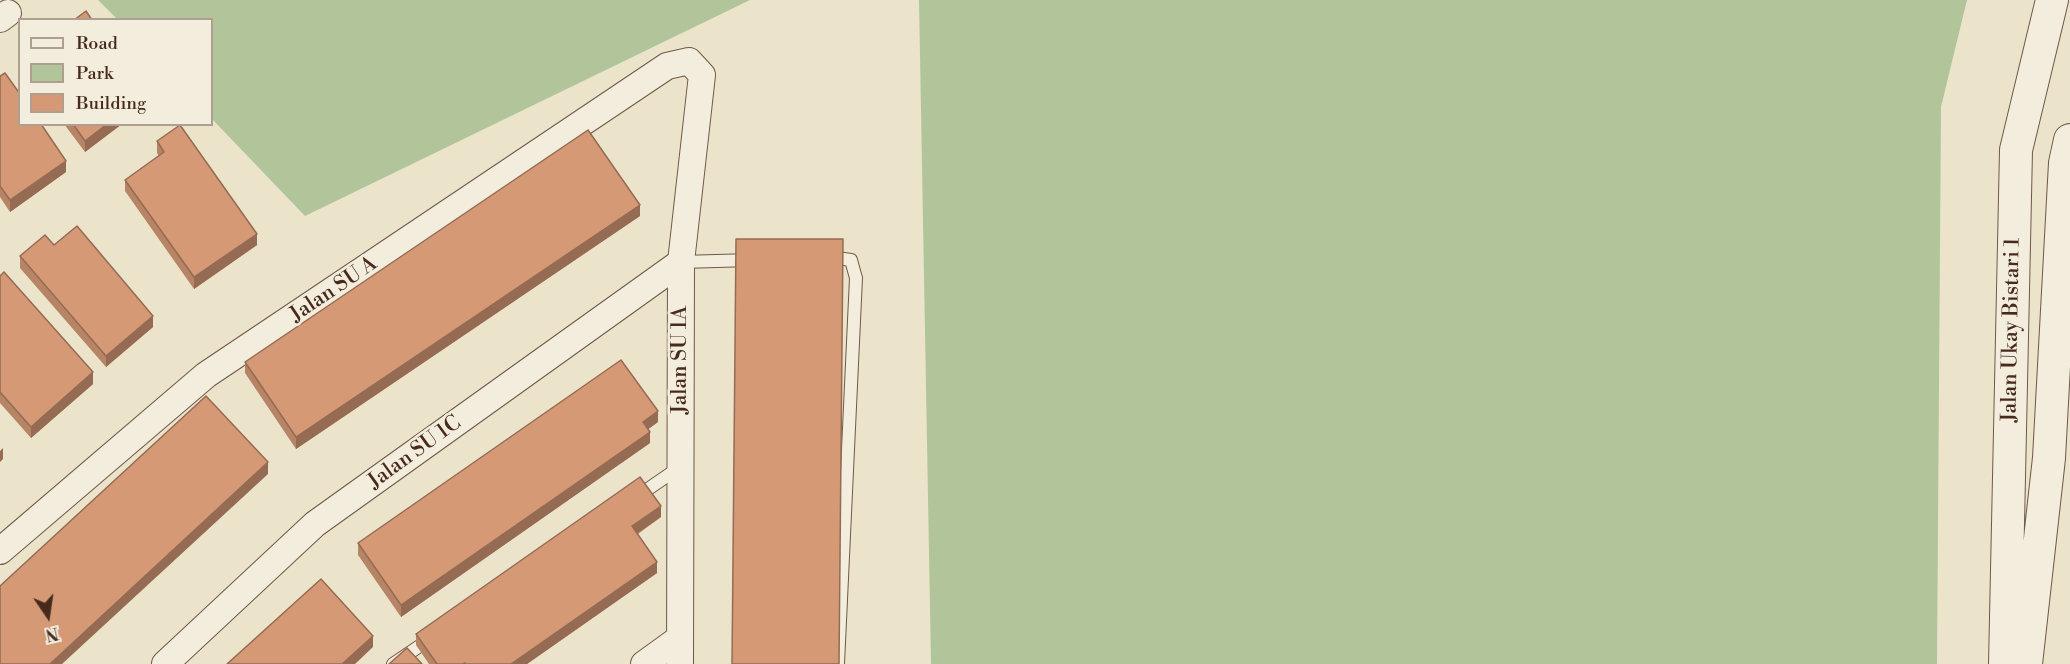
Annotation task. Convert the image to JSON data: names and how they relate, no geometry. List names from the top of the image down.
{
  "streets": {
    "street": [
      "Jalan SU A",
      "Jalan Ukay Bistari 1",
      "Jalan SU 1A",
      "Jalan SU 1C"
    ]
  },
  "crossings": [
    ["Jalan SU A", "Jalan SU 1A"],
    ["Jalan SU 1A", "Jalan SU 1C"]
  ],
  "legend": ["Road", "Park", "Building"],
  "north": "bottom"
}
